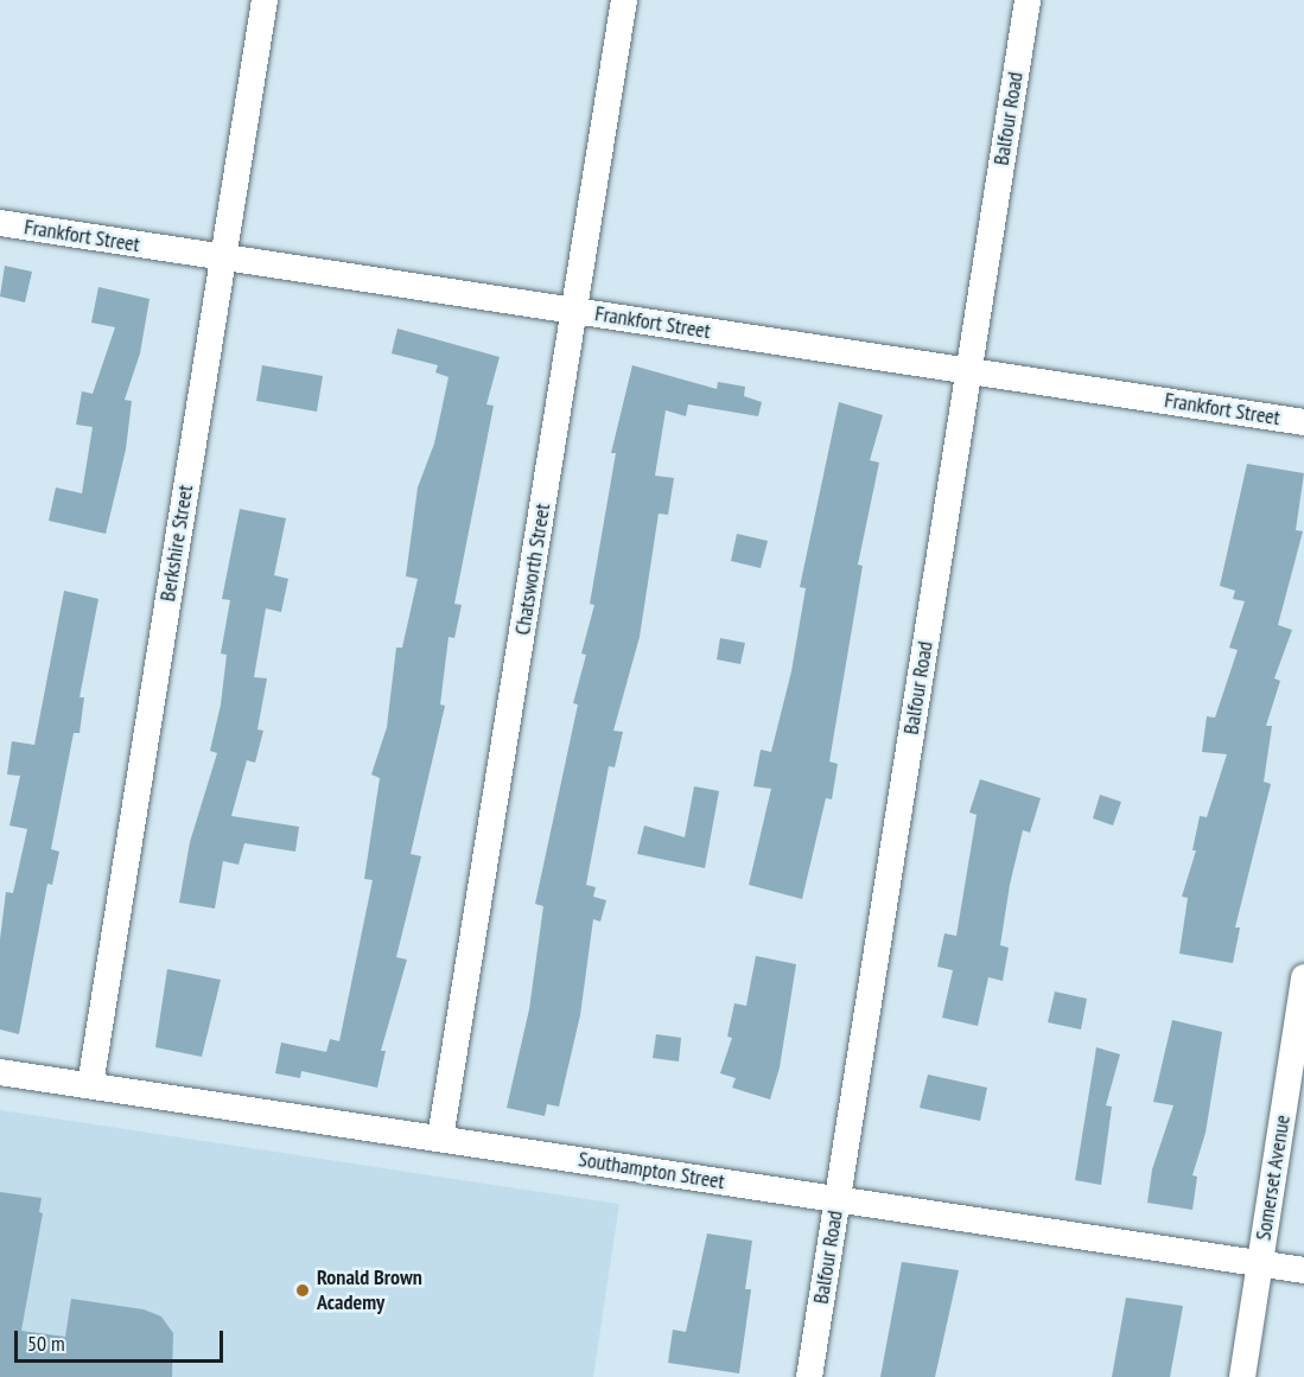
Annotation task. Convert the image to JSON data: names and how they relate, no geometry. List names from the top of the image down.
{
  "streets": {
    "street": [
      "Balfour Road",
      "Frankfort Street",
      "Berkshire Street",
      "Chatsworth Street",
      "Southampton Street",
      "Somerset Avenue"
    ]
  },
  "crossings": [
    ["Balfour Road", "Frankfort Street"],
    ["Balfour Road", "Southampton Street"],
    ["Frankfort Street", "Berkshire Street"],
    ["Frankfort Street", "Chatsworth Street"],
    ["Berkshire Street", "Southampton Street"],
    ["Chatsworth Street", "Southampton Street"],
    ["Southampton Street", "Somerset Avenue"]
  ],
  "places": ["Ronald Brown Academy"],
  "scale_bar": "50 m"
}
